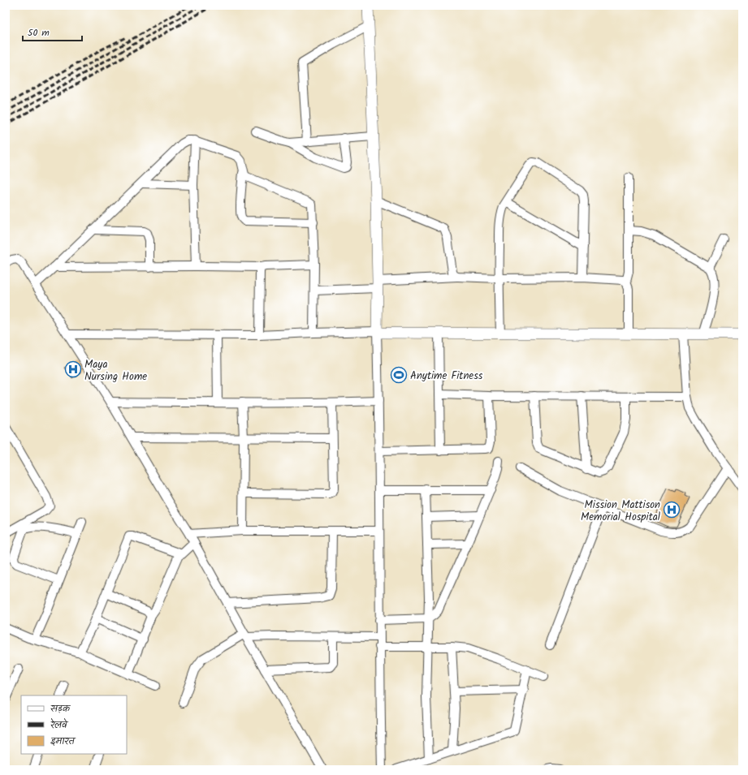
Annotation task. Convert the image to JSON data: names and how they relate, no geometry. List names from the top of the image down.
{
  "places": {
    "hospital": ["Maya Nursing Home", "Mission Mattison Memorial Hospital"],
    "sports": ["Anytime Fitness"]
  },
  "legend": ["सड़क", "रेलवे", "इमारत"],
  "scale_bar": "50 m"
}
